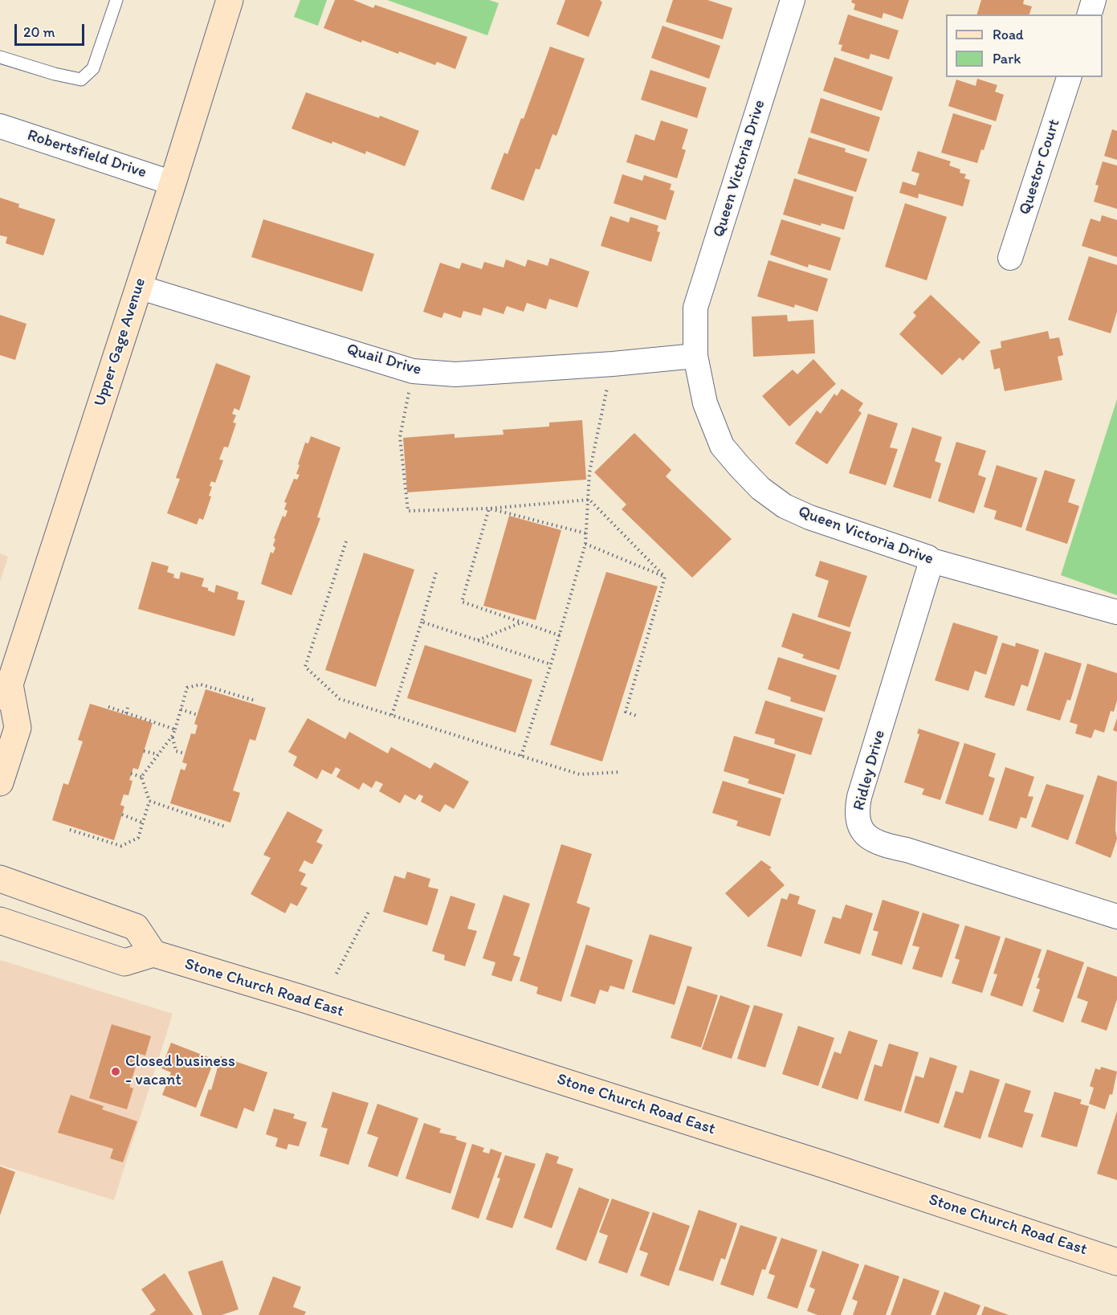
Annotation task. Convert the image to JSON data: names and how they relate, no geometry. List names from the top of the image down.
{
  "streets": {
    "main road": ["Upper Gage Avenue", "Stone Church Road East"],
    "street": [
      "Robertsfield Drive",
      "Questor Court",
      "Queen Victoria Drive",
      "Quail Drive",
      "Ridley Drive"
    ]
  },
  "crossings": [
    ["Robertsfield Drive", "Upper Gage Avenue"],
    ["Queen Victoria Drive", "Quail Drive"],
    ["Queen Victoria Drive", "Ridley Drive"],
    ["Upper Gage Avenue", "Quail Drive"]
  ],
  "places": ["Closed business - vacant"],
  "legend": ["Road", "Park"],
  "scale_bar": "20 m"
}
